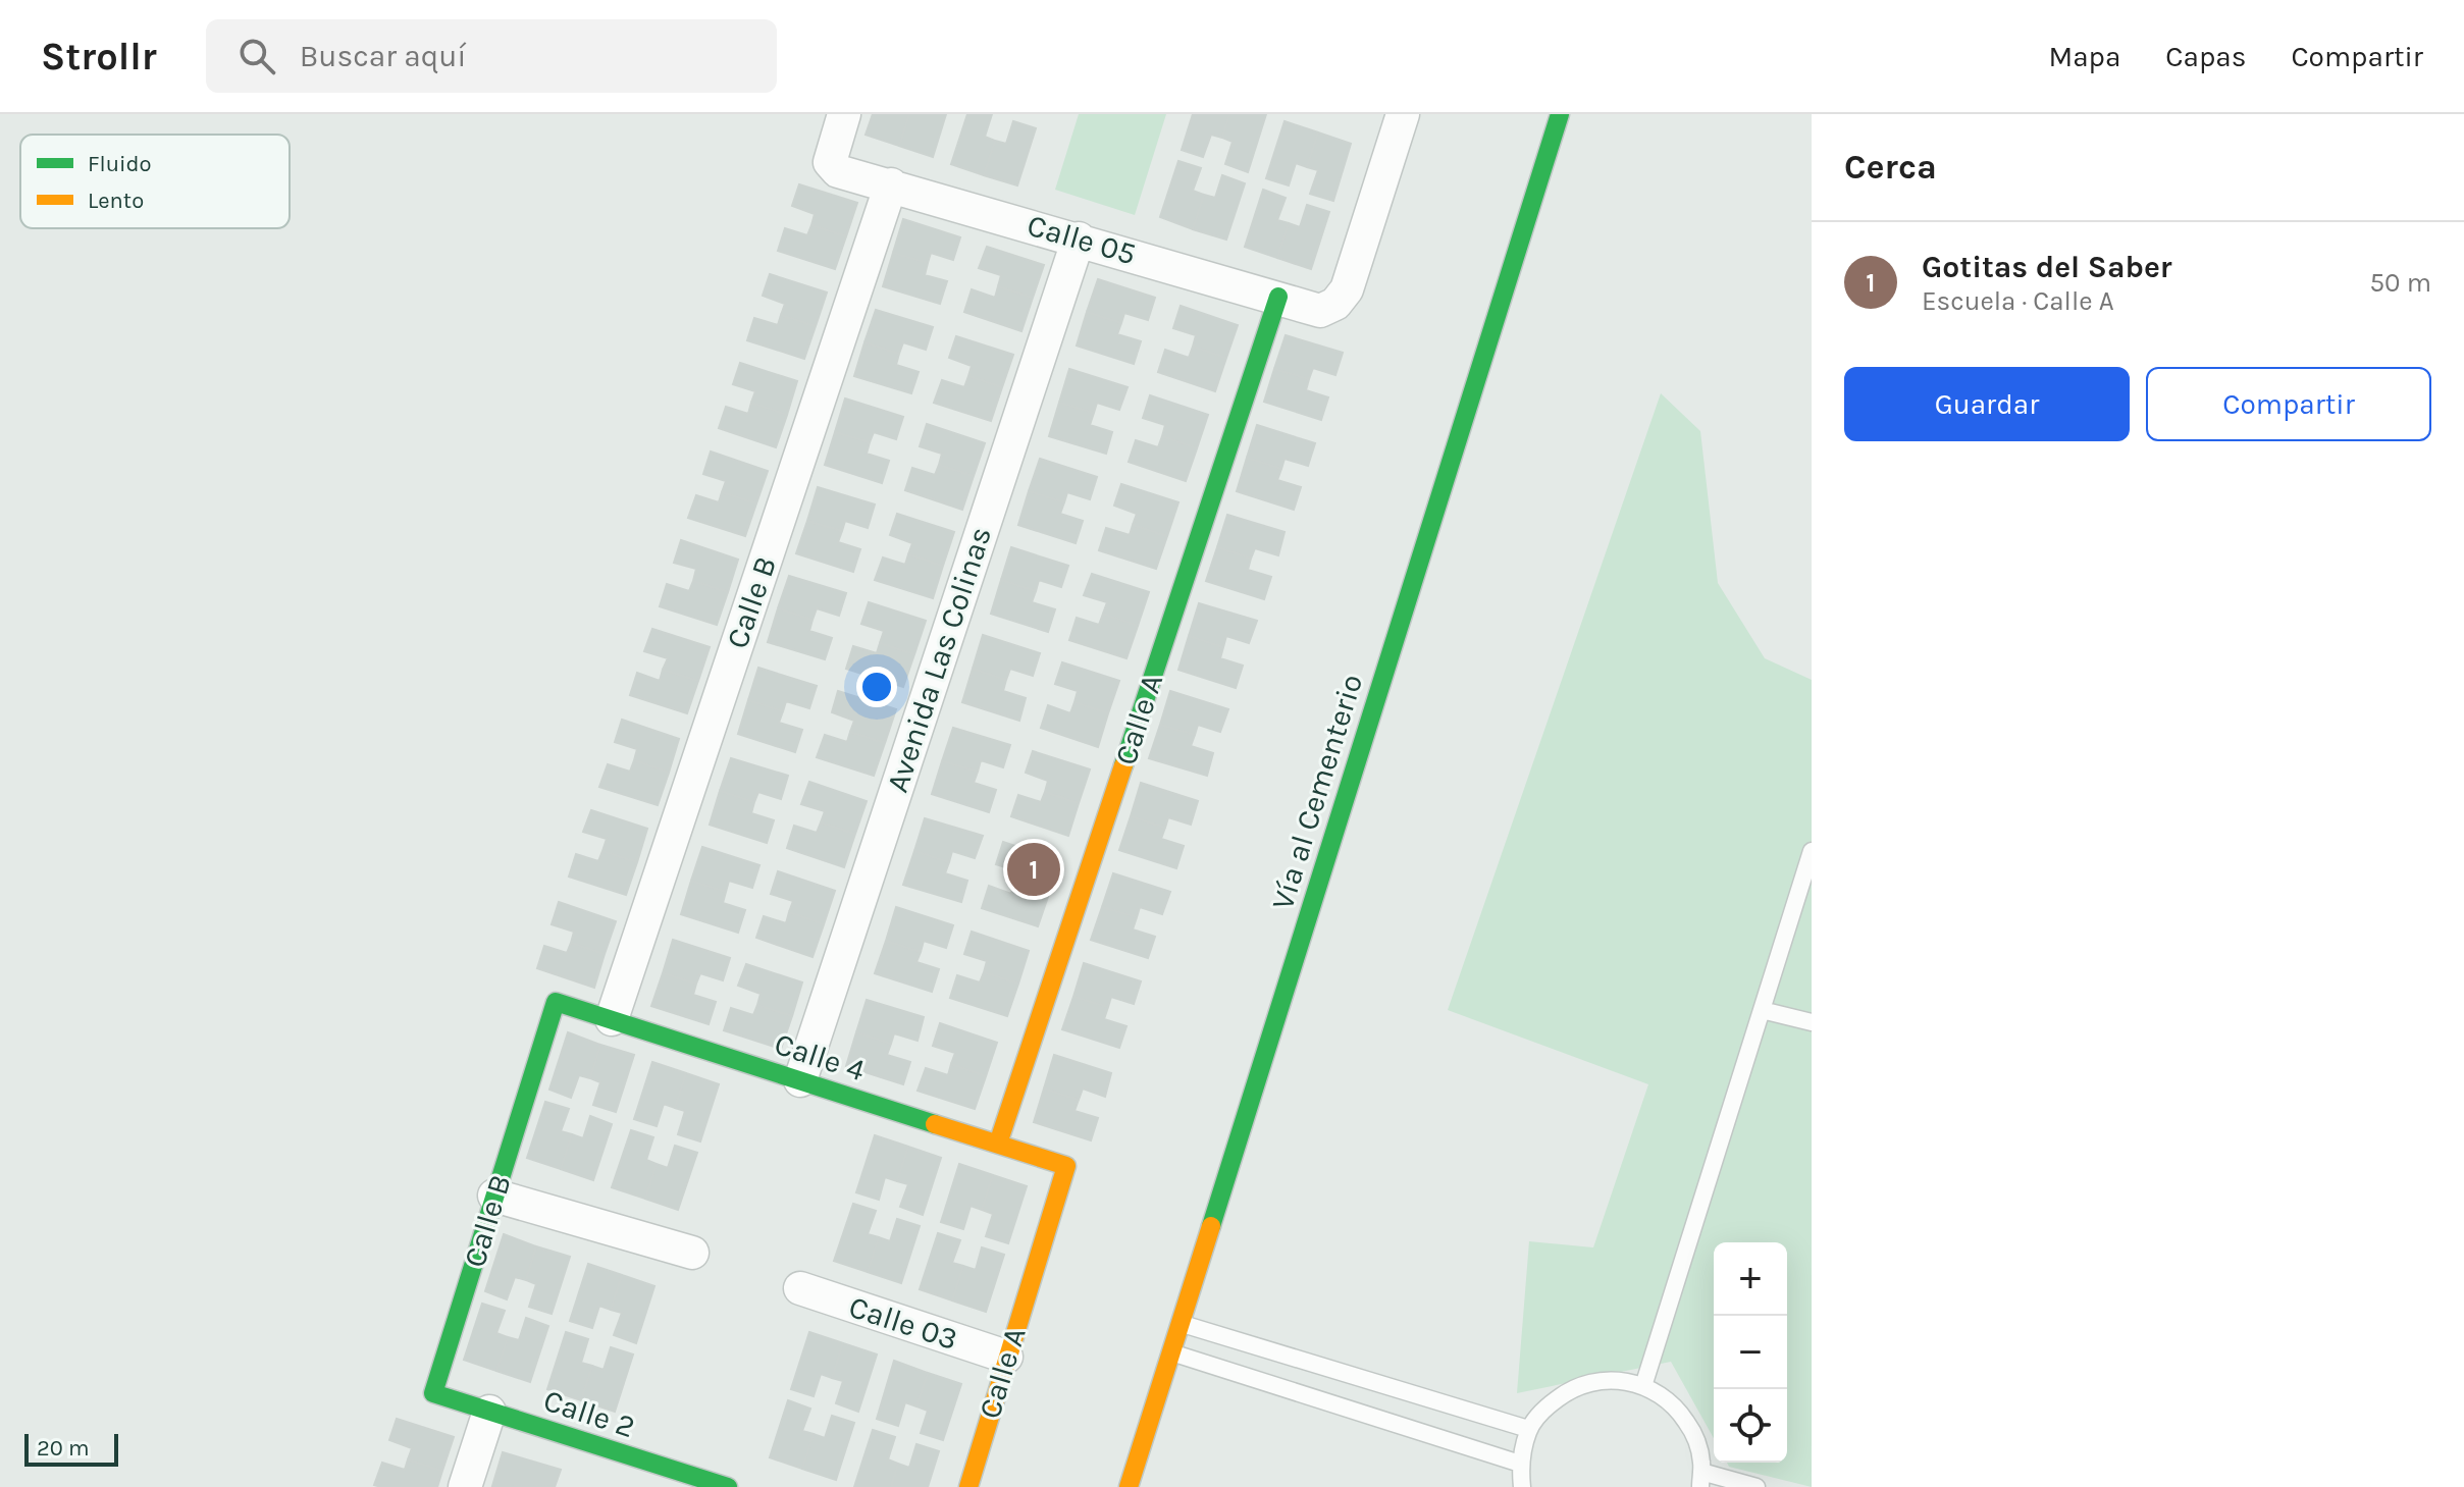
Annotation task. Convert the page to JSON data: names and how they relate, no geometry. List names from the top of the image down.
{
  "streets": {
    "street": [
      "Calle 05",
      "Calle B",
      "Avenida Las Colinas",
      "Calle A",
      "Vía al Cementerio",
      "Calle 4",
      "Calle 03",
      "Calle 2"
    ]
  },
  "crossings": [
    ["Calle 05", "Calle B"],
    ["Calle 05", "Avenida Las Colinas"],
    ["Calle 05", "Calle A"],
    ["Calle B", "Calle 4"],
    ["Calle B", "Calle 2"],
    ["Avenida Las Colinas", "Calle 4"],
    ["Calle A", "Calle 4"],
    ["Calle A", "Calle 03"]
  ],
  "legend": ["Fluido", "Lento"],
  "scale_bar": "20 m",
  "page": {
    "header": "Strollr",
    "search": "Buscar aquí",
    "nav": ["Mapa", "Capas", "Compartir"],
    "heading": "Cerca",
    "list": [
      {
        "mark": "1",
        "name": "Gotitas del Saber",
        "note": "Escuela · Calle A",
        "value": "50 m"
      }
    ],
    "buttons": ["Guardar", "Compartir"],
    "pins": "1",
    "map_buttons": ["+", "−"],
    "scale": "20 m"
  }
}
